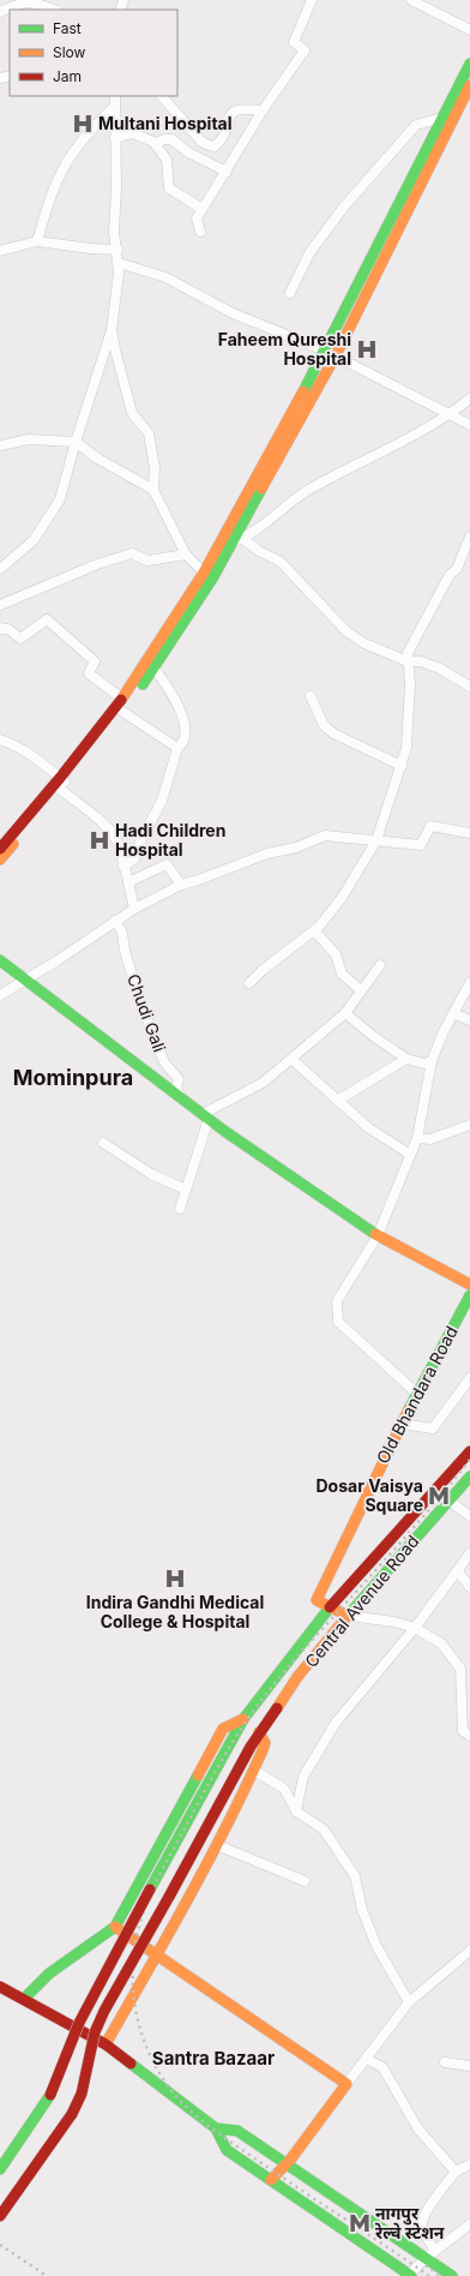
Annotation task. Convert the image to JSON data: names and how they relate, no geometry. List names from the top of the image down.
{
  "streets": {
    "main road": ["Old Bhandara Road", "Central Avenue Road"],
    "street": ["Chudi Gali"]
  },
  "crossings": [
    ["Old Bhandara Road", "Central Avenue Road"]
  ],
  "districts": ["Mominpura", "Santra Bazaar"],
  "places": {
    "hospital": [
      "Multani Hospital",
      "Faheem Qureshi Hospital",
      "Hadi Children Hospital",
      "Indira Gandhi Medical College & Hospital"
    ],
    "metro station": ["Dosar Vaisya Square", "नागपुर रेल्वे स्टेशन"]
  },
  "legend": ["Fast", "Slow", "Jam"]
}
